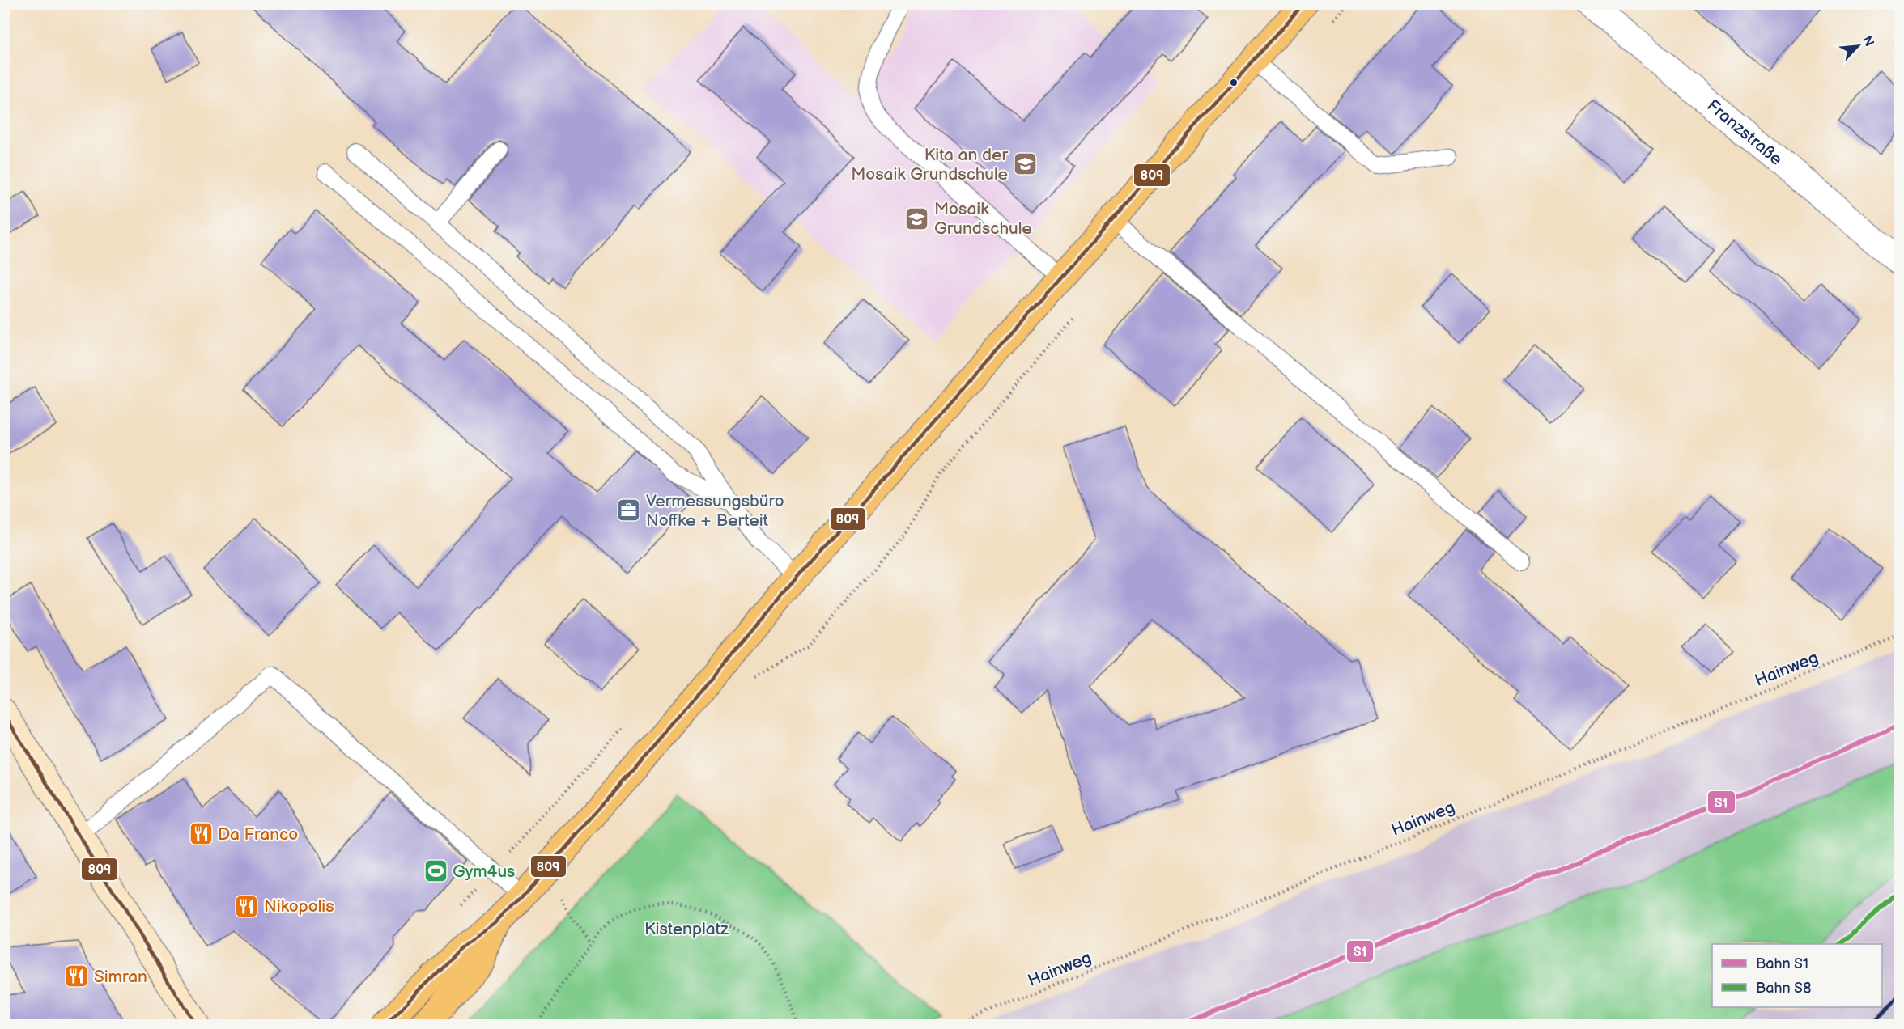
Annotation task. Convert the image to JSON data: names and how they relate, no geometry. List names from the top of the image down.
{
  "streets": {
    "street": ["Franzstraße"],
    "path": ["Hainweg"]
  },
  "parks": ["Kistenplatz"],
  "places": {
    "school or university": ["Kita an der Mosaik Grundschule", "Mosaik Grundschule"],
    "office": ["Vermessungsbüro Noffke + Berteit"],
    "restaurant": ["Da Franco", "Nikopolis", "Simran"],
    "sports": ["Gym4us"]
  },
  "lines": ["transit line 809", "rail line S1", "rail line S8"],
  "legend": ["Bahn S1", "Bahn S8"],
  "north": "top right"
}
